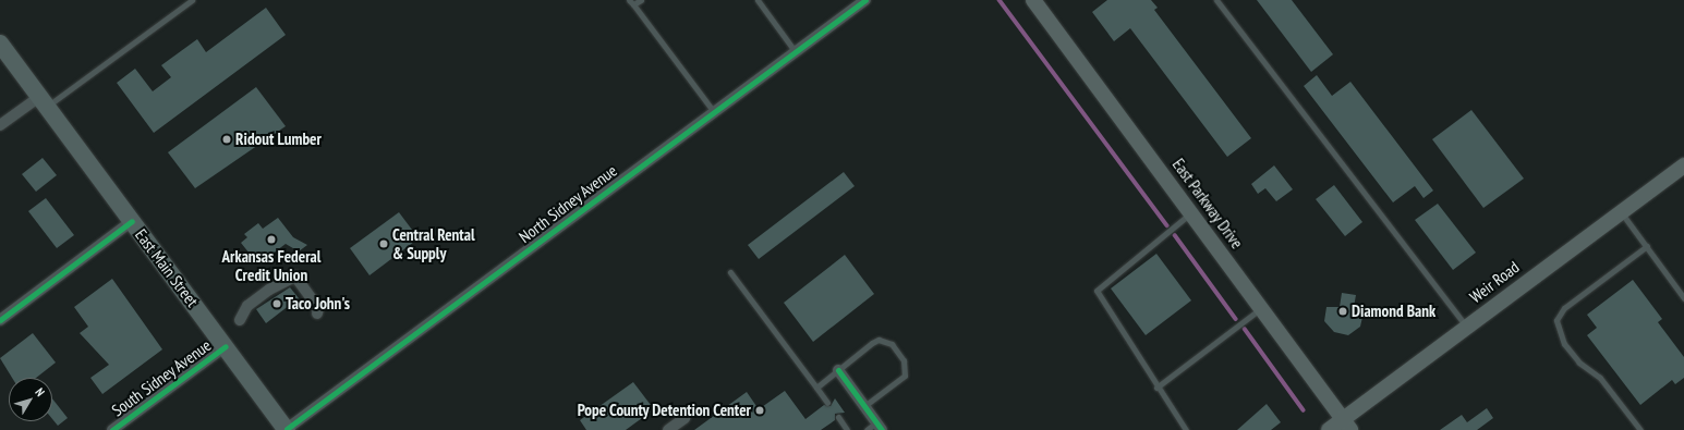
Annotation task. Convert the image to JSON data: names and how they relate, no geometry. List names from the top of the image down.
{
  "streets": {
    "main road": ["East Parkway Drive", "East Main Street", "Weir Road"],
    "street": ["North Sidney Avenue", "South Sidney Avenue"]
  },
  "crossings": [
    ["North Sidney Avenue", "East Main Street"],
    ["East Parkway Drive", "Weir Road"],
    ["East Main Street", "South Sidney Avenue"]
  ],
  "places": [
    "Ridout Lumber",
    "Arkansas Federal Credit Union",
    "Central Rental & Supply",
    "Taco John's",
    "Diamond Bank",
    "Pope County Detention Center"
  ],
  "north": "top right"
}
